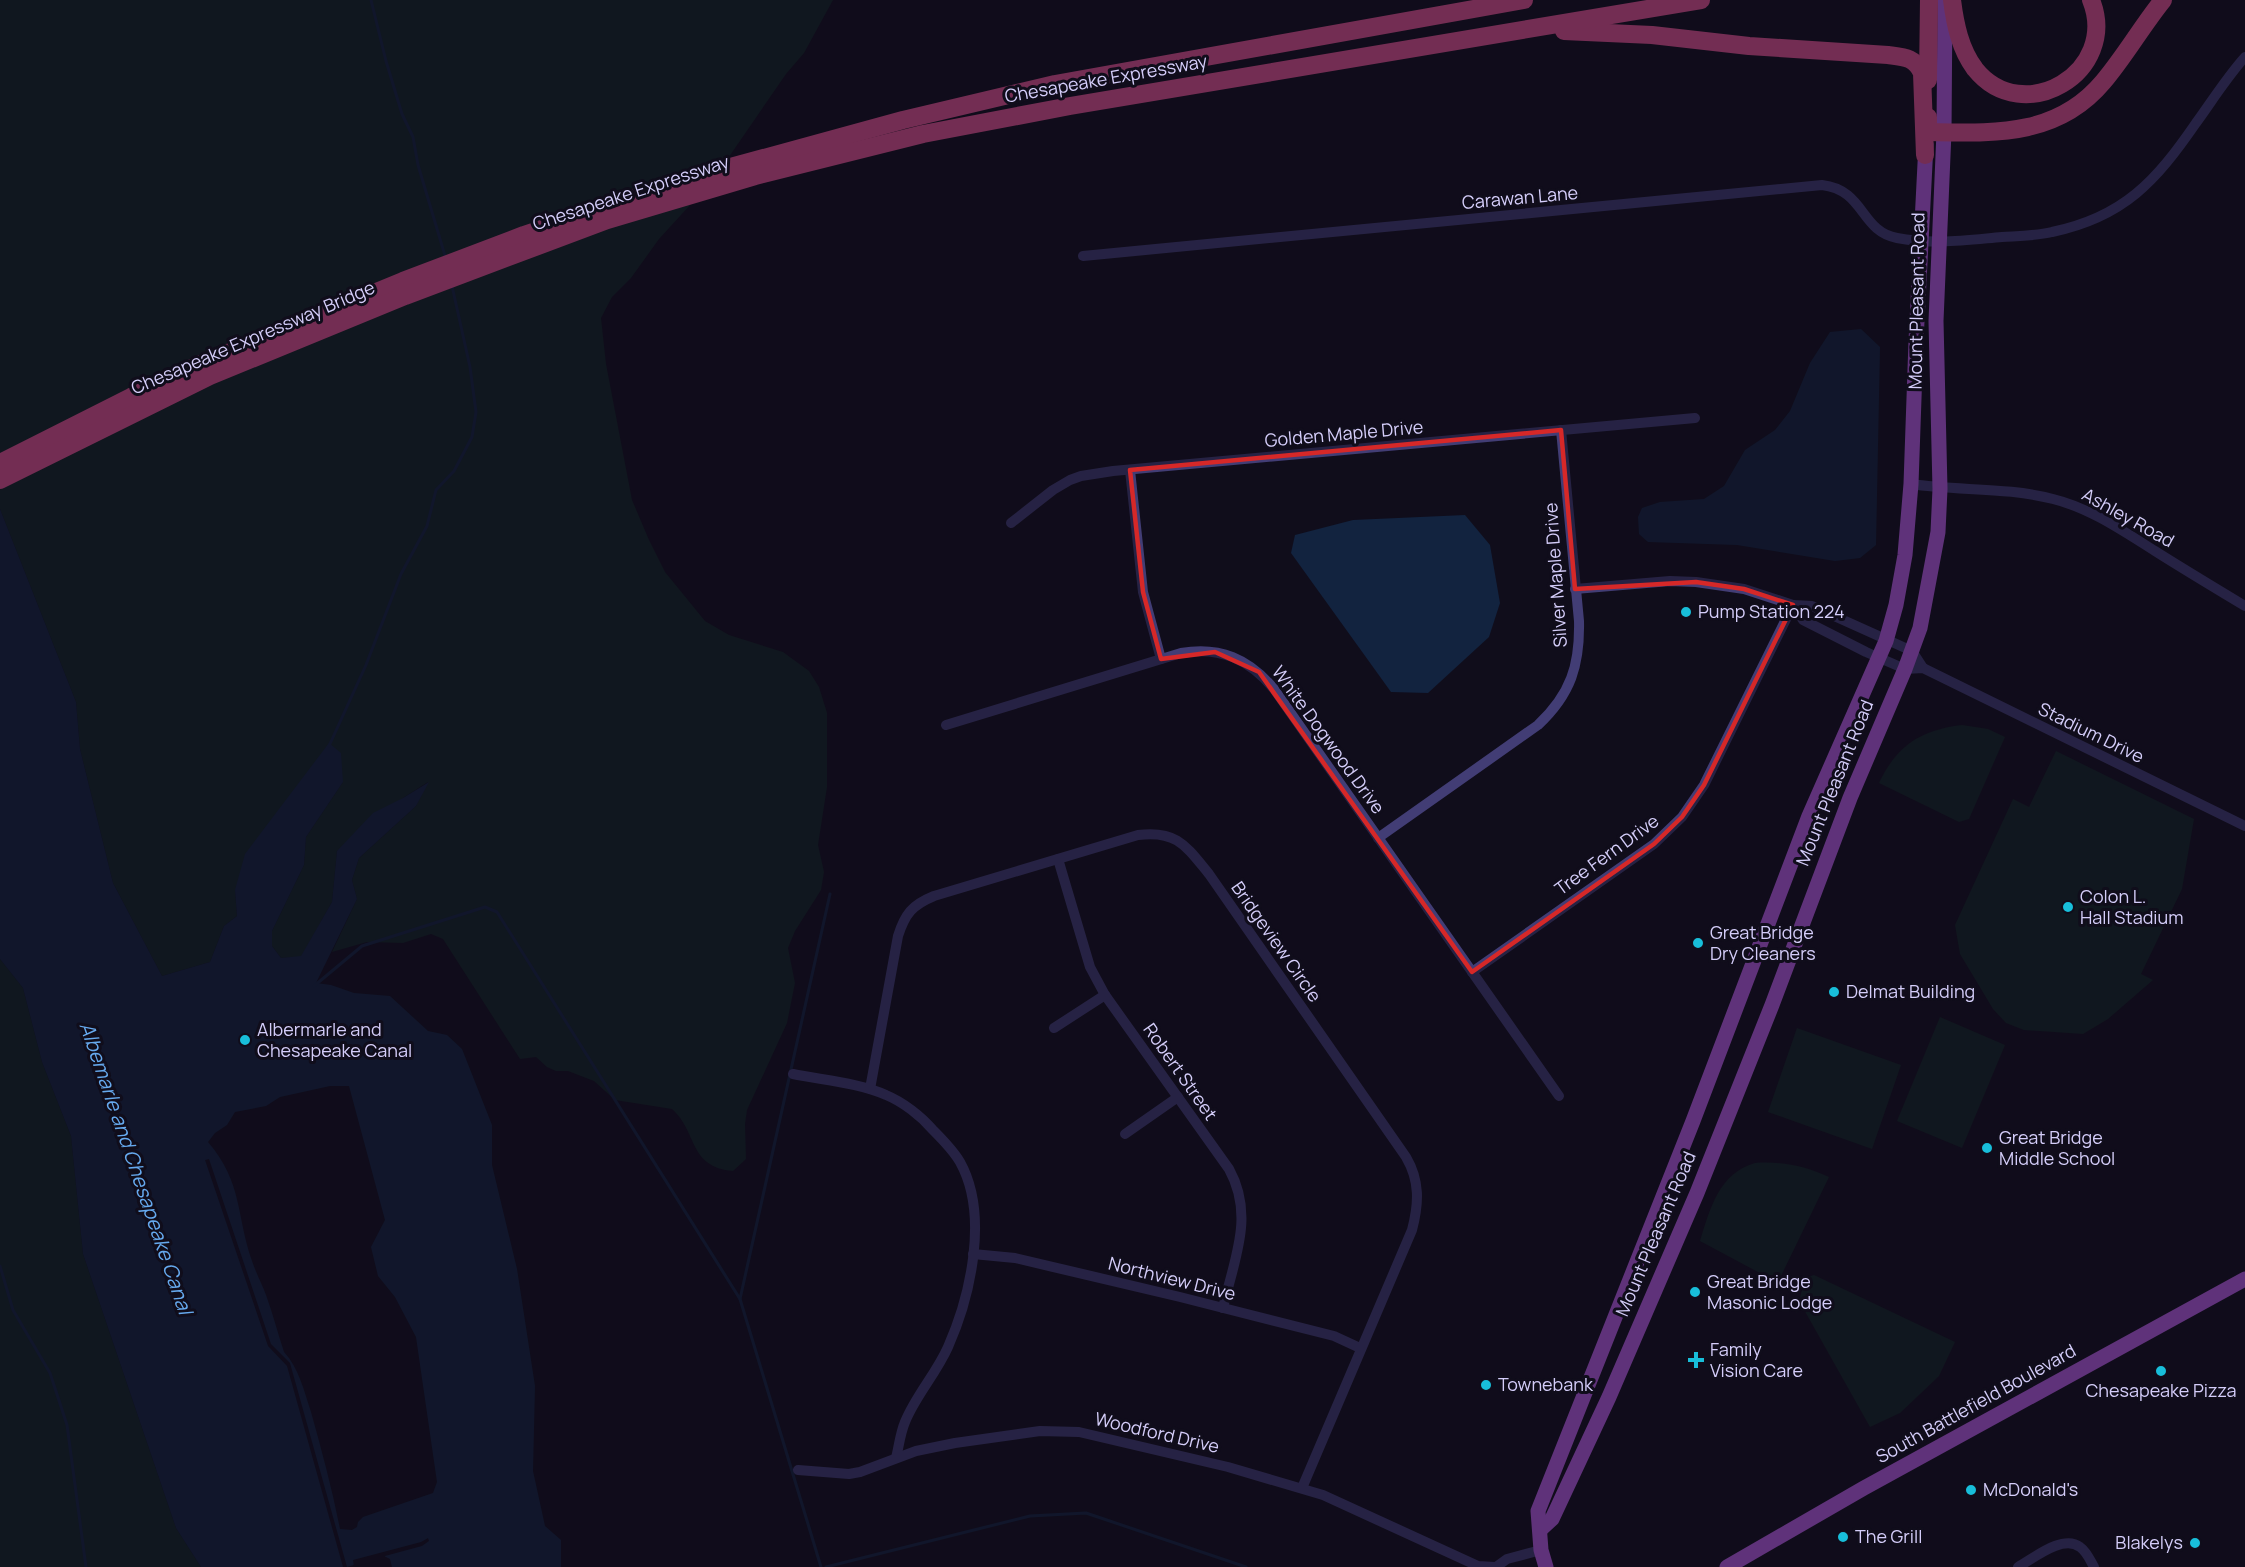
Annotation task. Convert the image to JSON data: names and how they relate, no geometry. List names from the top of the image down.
{
  "streets": {
    "highway": ["Chesapeake Expressway", "Mount Pleasant Road", "Chesapeake Expressway Bridge"],
    "main road": ["South Battlefield Boulevard"],
    "street": [
      "Carawan Lane",
      "Golden Maple Drive",
      "Ashley Road",
      "Silver Maple Drive",
      "Stadium Drive",
      "White Dogwood Drive",
      "Tree Fern Drive",
      "Bridgeview Circle",
      "Robert Street",
      "Northview Drive",
      "Woodford Drive"
    ]
  },
  "crossings": [
    ["Chesapeake Expressway", "Chesapeake Expressway Bridge"],
    ["Carawan Lane", "Mount Pleasant Road"],
    ["Mount Pleasant Road", "Ashley Road"],
    ["Mount Pleasant Road", "Stadium Drive"],
    ["Mount Pleasant Road", "Woodford Drive"],
    ["Golden Maple Drive", "Silver Maple Drive"],
    ["Silver Maple Drive", "Stadium Drive"],
    ["Silver Maple Drive", "White Dogwood Drive"],
    ["Stadium Drive", "Tree Fern Drive"],
    ["White Dogwood Drive", "Tree Fern Drive"],
    ["Bridgeview Circle", "Robert Street"],
    ["Bridgeview Circle", "Northview Drive"],
    ["Bridgeview Circle", "Woodford Drive"],
    ["Robert Street", "Northview Drive"]
  ],
  "water": ["Albemarle and Chesapeake Canal"],
  "places": {
    "other": [
      "Pump Station 224",
      "Colon L. Hall Stadium",
      "Great Bridge Dry Cleaners",
      "Delmat Building",
      "Albermarle and Chesapeake Canal",
      "Great Bridge Middle School",
      "Great Bridge Masonic Lodge",
      "Chesapeake Pizza",
      "Townebank",
      "McDonald's",
      "The Grill",
      "Blakelys"
    ],
    "health": ["Family Vision Care"]
  }
}
